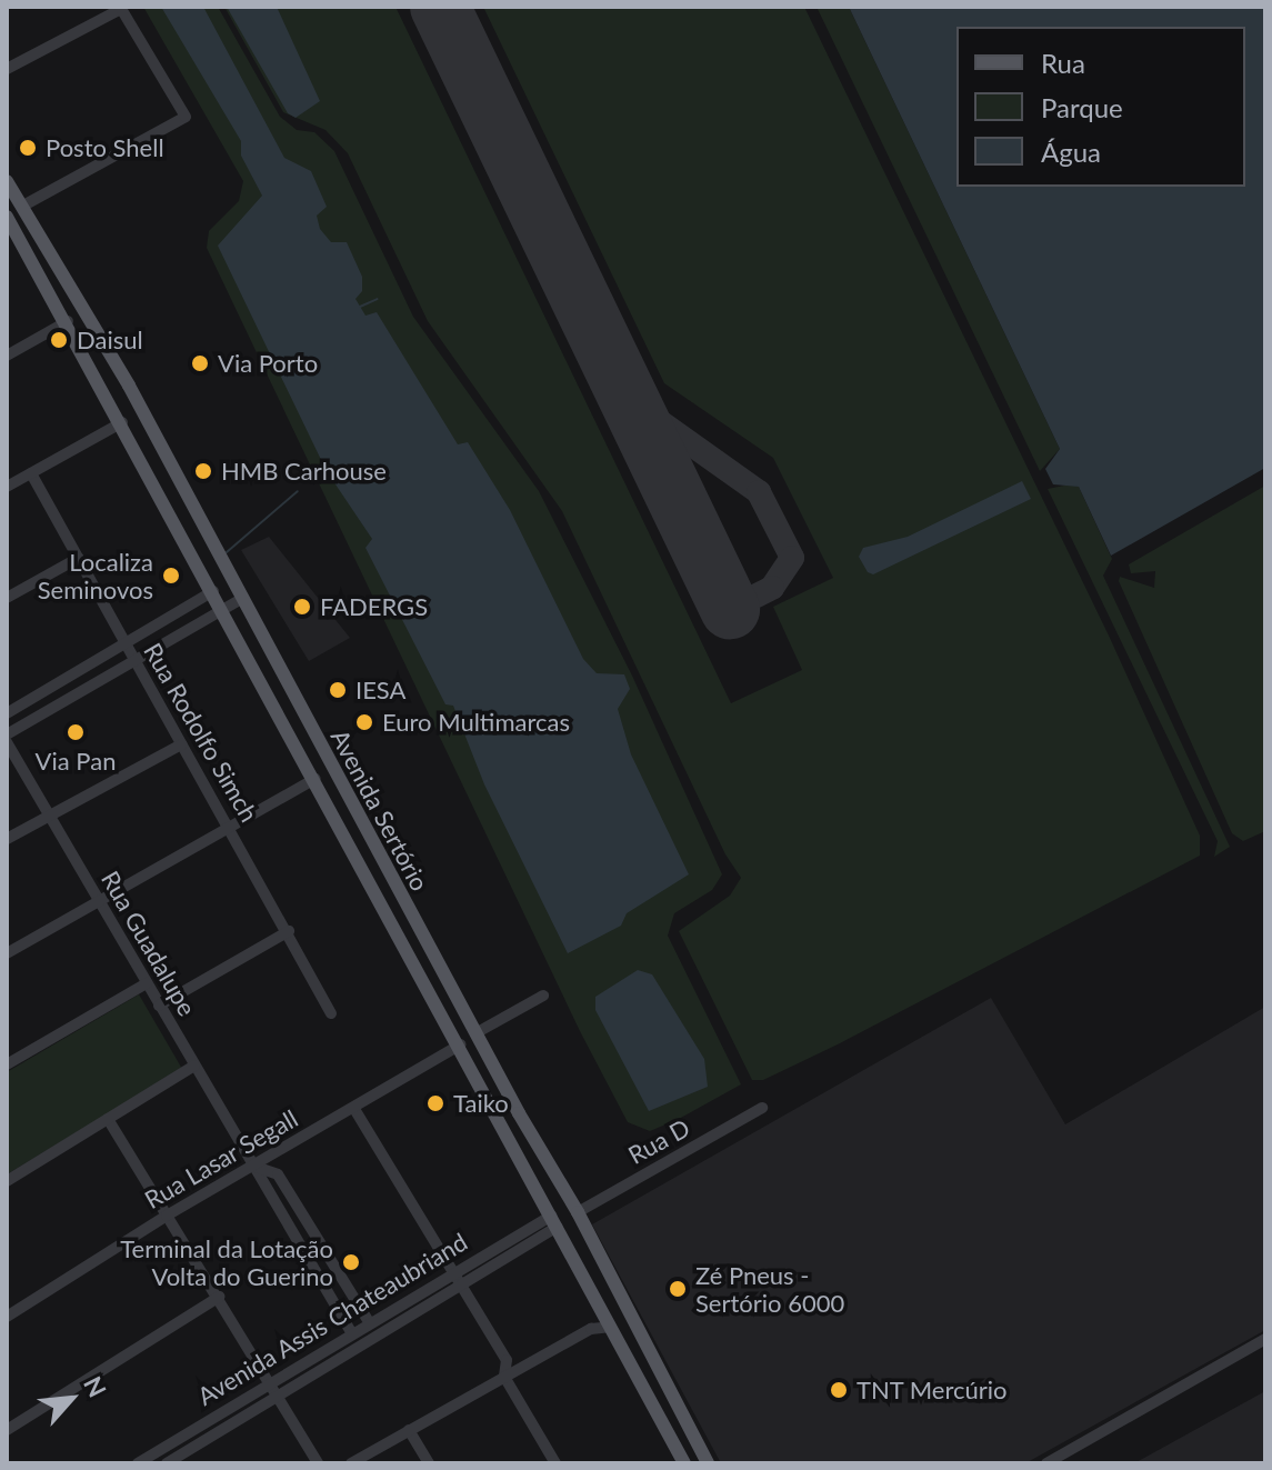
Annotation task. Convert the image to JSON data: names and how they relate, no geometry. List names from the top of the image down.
{
  "streets": {
    "main road": ["Avenida Sertório"],
    "street": [
      "Rua Rodolfo Simch",
      "Rua Guadalupe",
      "Rua D",
      "Rua Lasar Segall",
      "Avenida Assis Chateaubriand"
    ]
  },
  "crossings": [
    ["Avenida Sertório", "Rua D"],
    ["Avenida Sertório", "Rua Lasar Segall"],
    ["Avenida Sertório", "Avenida Assis Chateaubriand"],
    ["Rua Guadalupe", "Rua Lasar Segall"],
    ["Rua Guadalupe", "Avenida Assis Chateaubriand"]
  ],
  "places": [
    "Posto Shell",
    "Daisul",
    "Via Porto",
    "HMB Carhouse",
    "Localiza Seminovos",
    "FADERGS",
    "IESA",
    "Euro Multimarcas",
    "Via Pan",
    "Taiko",
    "Terminal da Lotação Volta do Guerino",
    "Zé Pneus - Sertório 6000",
    "TNT Mercúrio"
  ],
  "legend": ["Rua", "Parque", "Água"],
  "north": "top right"
}
